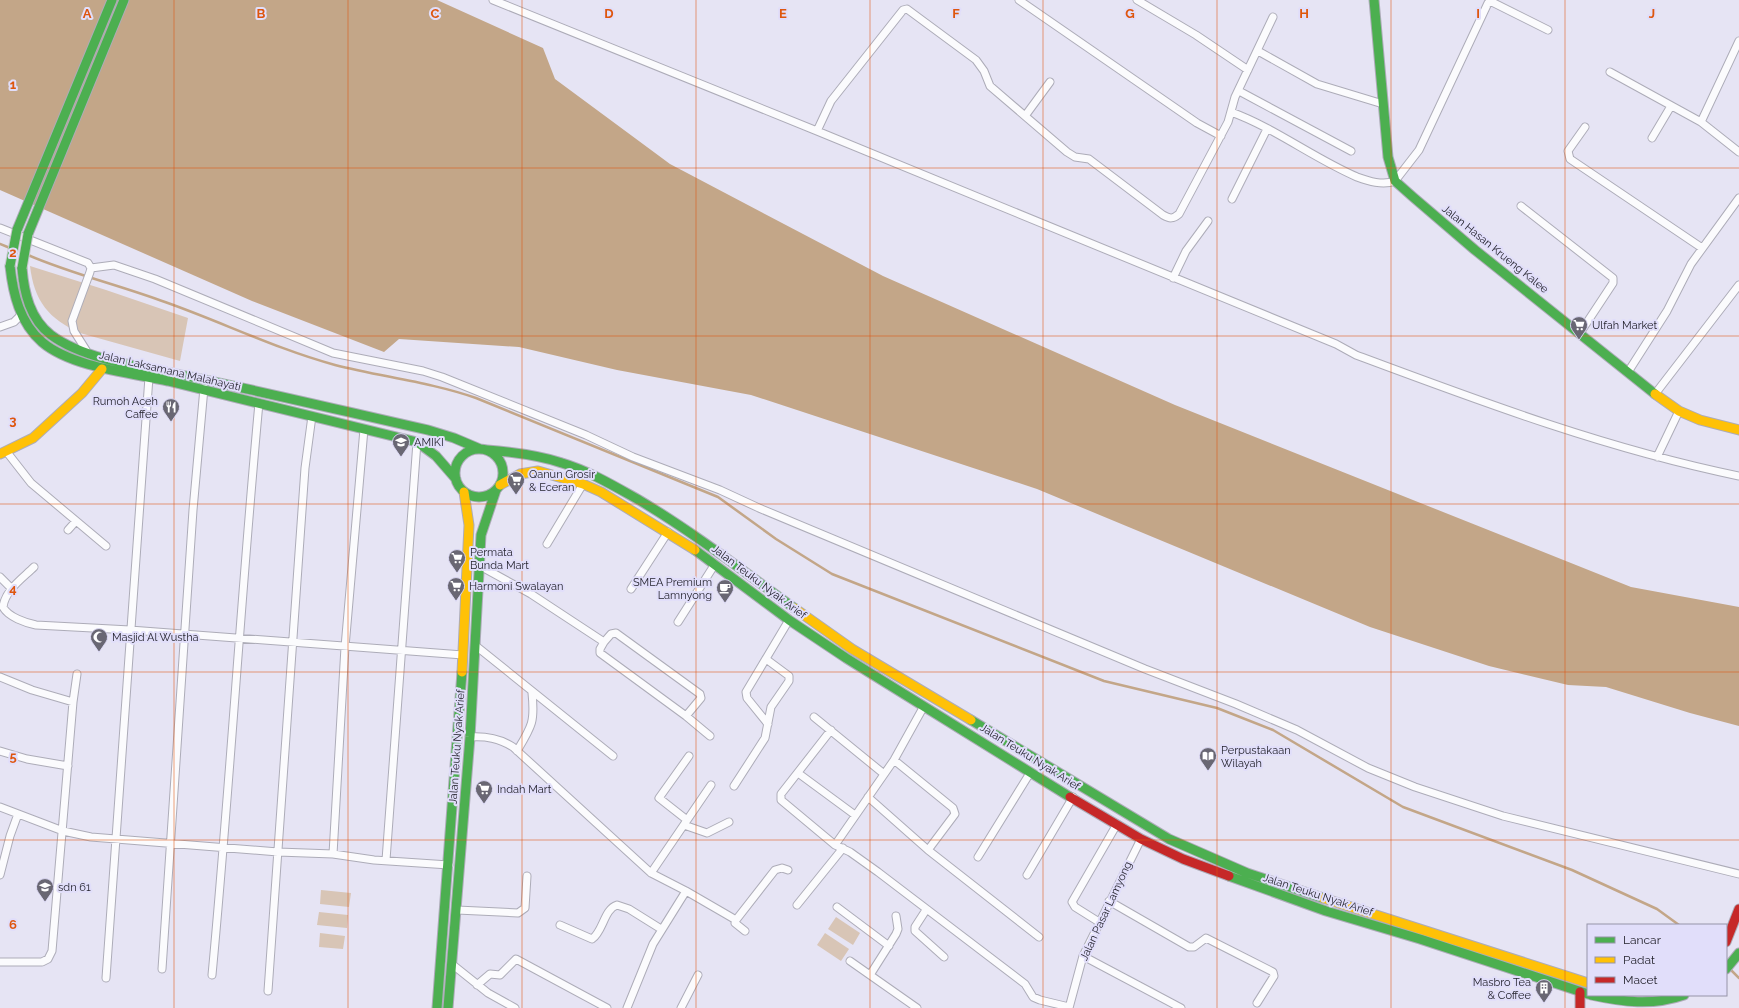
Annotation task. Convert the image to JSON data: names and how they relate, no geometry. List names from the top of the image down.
{
  "streets": {
    "main road": ["Jalan Hasan Krueng Kalee", "Jalan Laksamana Malahayati", "Jalan Teuku Nyak Arief"],
    "street": ["Jalan Pasar Lamyong"]
  },
  "crossings": [
    ["Jalan Laksamana Malahayati", "Jalan Teuku Nyak Arief"],
    ["Jalan Teuku Nyak Arief", "Jalan Pasar Lamyong"]
  ],
  "places": {
    "supermarket": [
      "Ulfah Market",
      "Qanun Grosir & Eceran",
      "Permata Bunda Mart",
      "Harmoni Swalayan",
      "Indah Mart"
    ],
    "restaurant": ["Rumoh Aceh Caffee"],
    "school or university": ["AMIKI", "sdn 61"],
    "cafe": ["SMEA Premium Lamnyong"],
    "mosque": ["Masjid Al Wustha"],
    "library": ["Perpustakaan Wilayah"],
    "building": ["Masbro Tea & Coffee"]
  },
  "legend": ["Lancar", "Padat", "Macet"],
  "grid": {
    "columns": [
      "A",
      "B",
      "C",
      "D",
      "E",
      "F",
      "G",
      "H",
      "I",
      "J"
    ],
    "rows": [
      "1",
      "2",
      "3",
      "4",
      "5",
      "6"
    ]
  }
}
